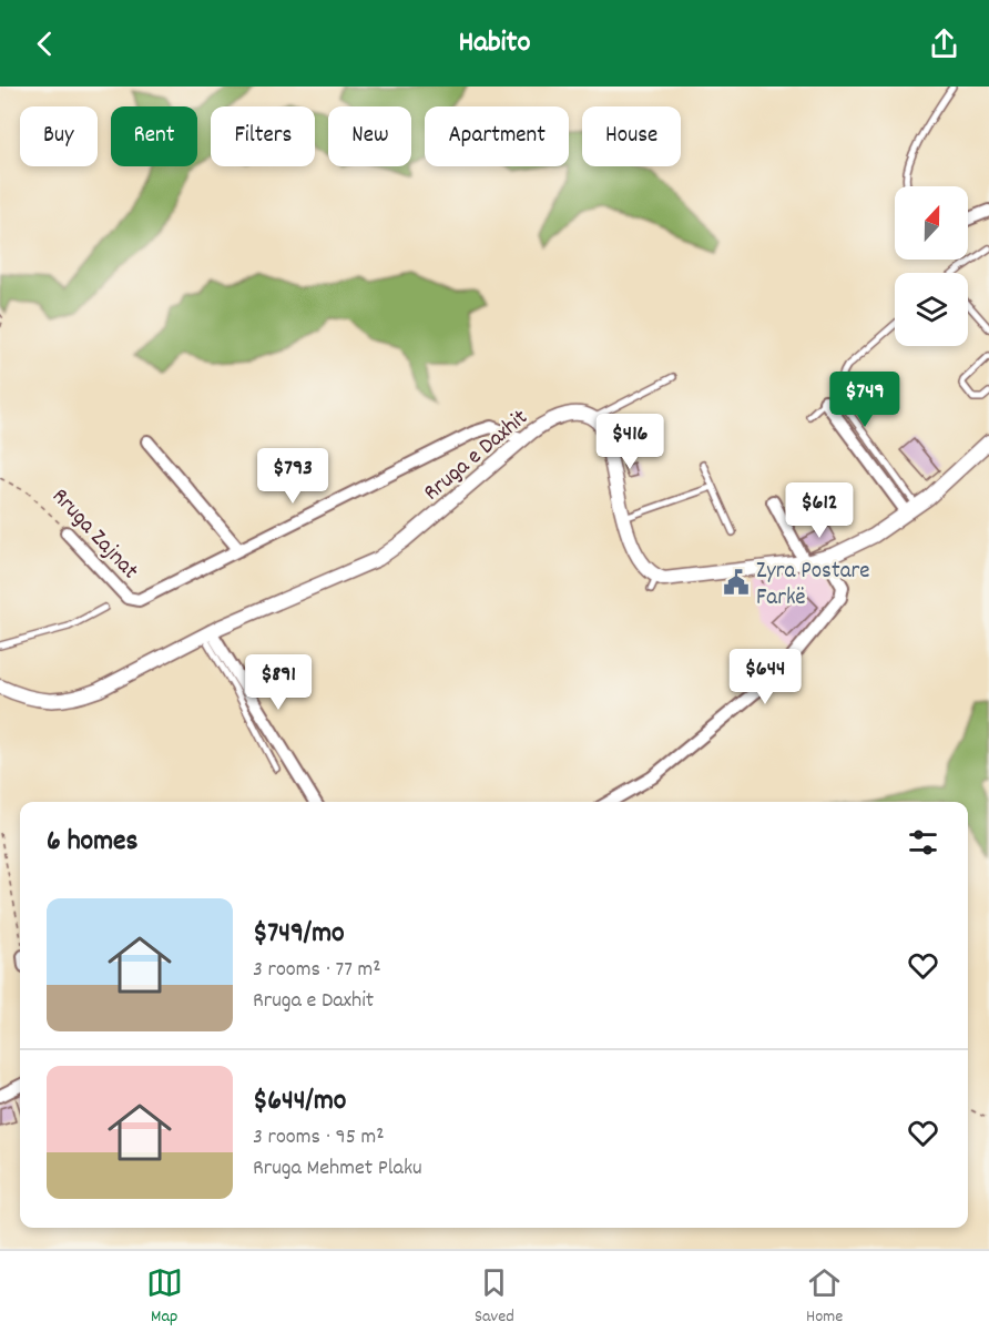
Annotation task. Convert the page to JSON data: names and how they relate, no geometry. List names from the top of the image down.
{
  "streets": {
    "street": ["Rruga e Daxhit", "Rruga Zajnat"]
  },
  "crossings": [
    ["Rruga e Daxhit", "Rruga Zajnat"]
  ],
  "places": {
    "public building": ["Zyra Postare Farkë"]
  },
  "north": "top",
  "page": {
    "header": "Habito",
    "chip": [
      "Buy",
      "Rent",
      "Filters",
      "New",
      "Apartment",
      "House"
    ],
    "price": [
      "$749",
      "$416",
      "$793",
      "$612",
      "$644",
      "$891"
    ],
    "heading": "6 homes",
    "list": [
      {
        "name": "$749/mo",
        "note": "3 rooms · 77 m² · Rruga e Daxhit"
      },
      {
        "name": "$644/mo",
        "note": "3 rooms · 95 m² · Rruga Mehmet Plaku"
      }
    ],
    "tabs": ["Map", "Saved", "Home"]
  }
}
